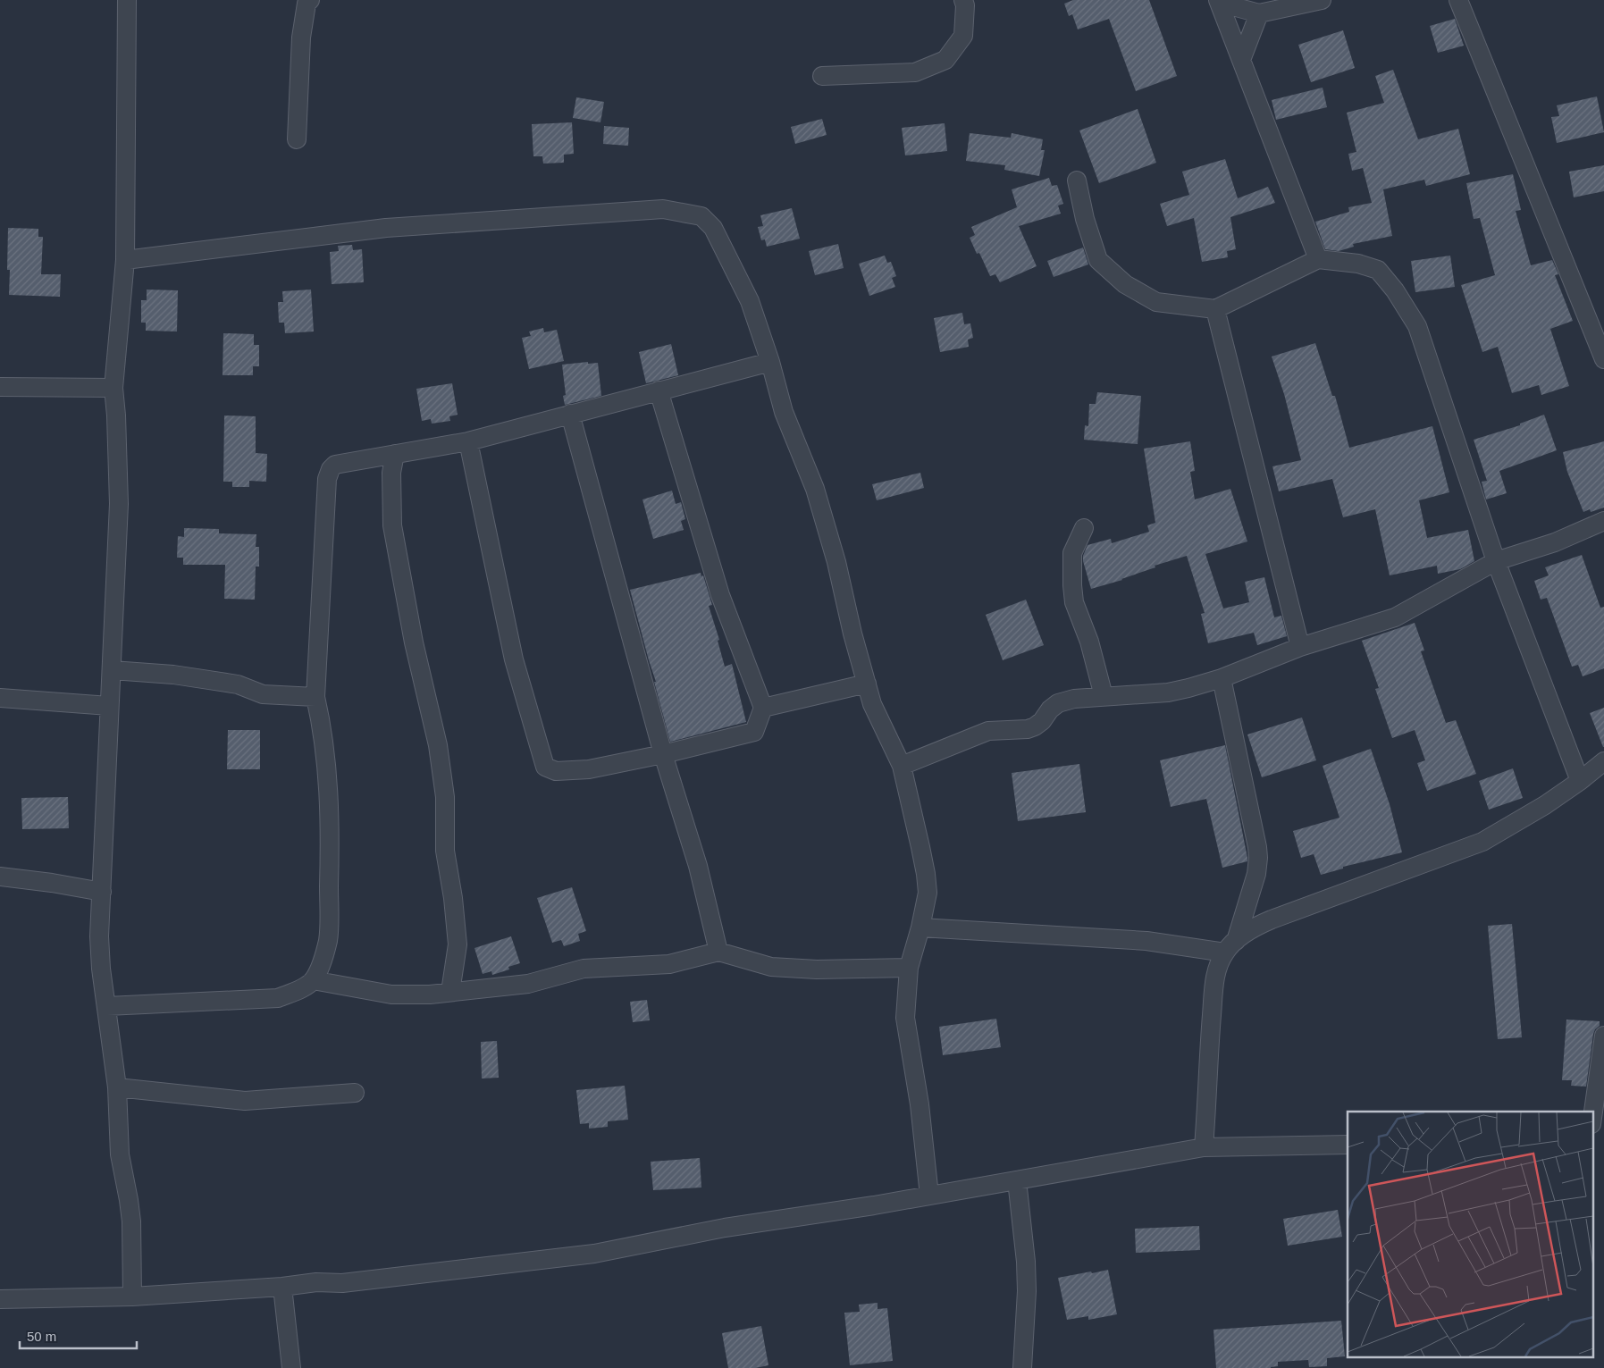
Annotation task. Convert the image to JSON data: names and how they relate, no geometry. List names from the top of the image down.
{
  "scale_bar": "50 m"
}
